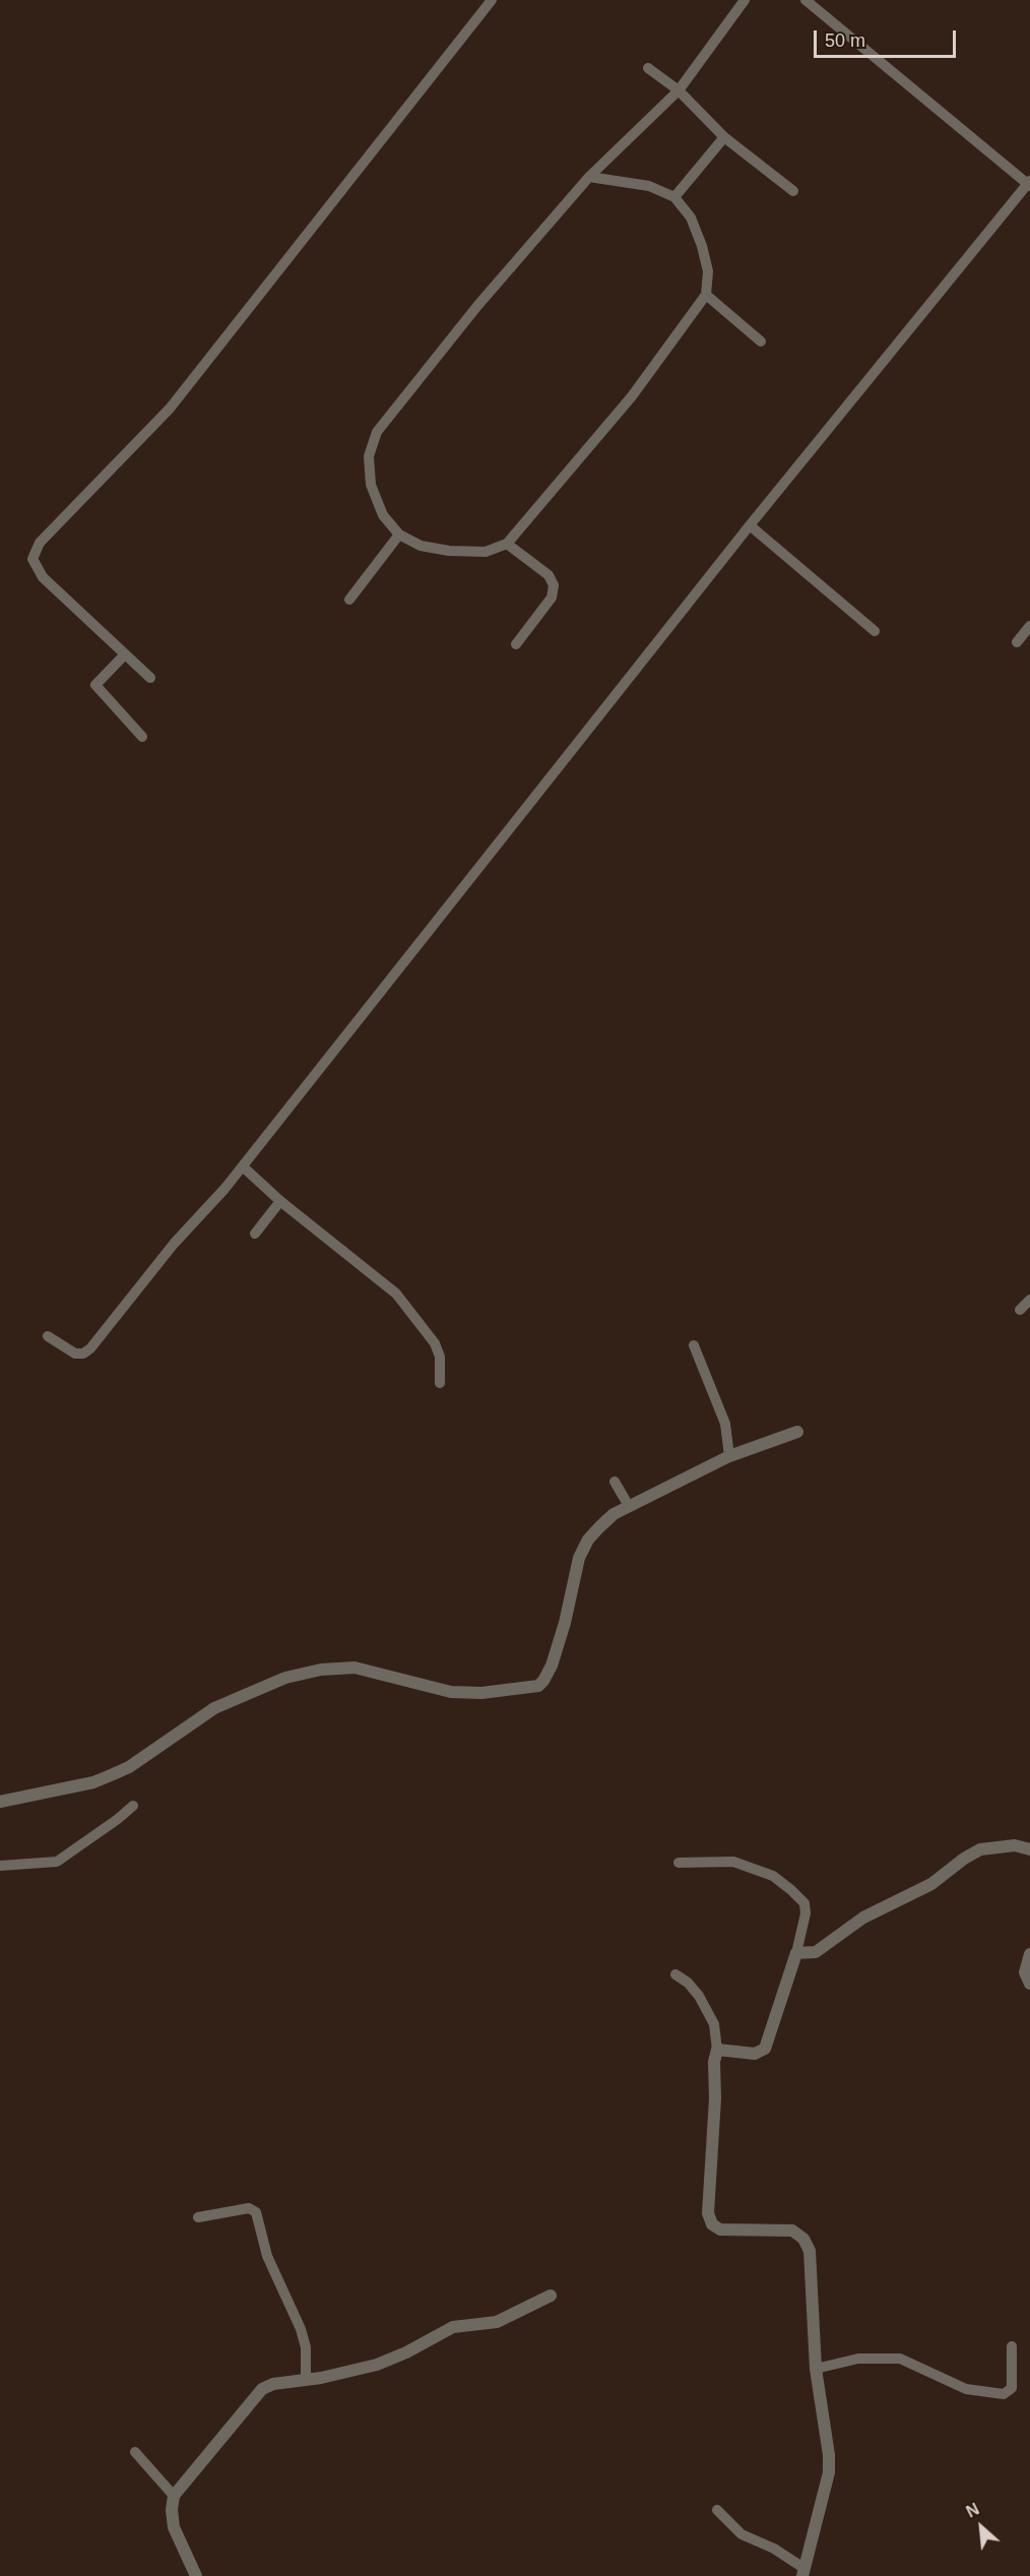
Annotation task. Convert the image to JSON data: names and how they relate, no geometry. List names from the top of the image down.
{
  "scale_bar": "50 m",
  "north": "top left"
}
